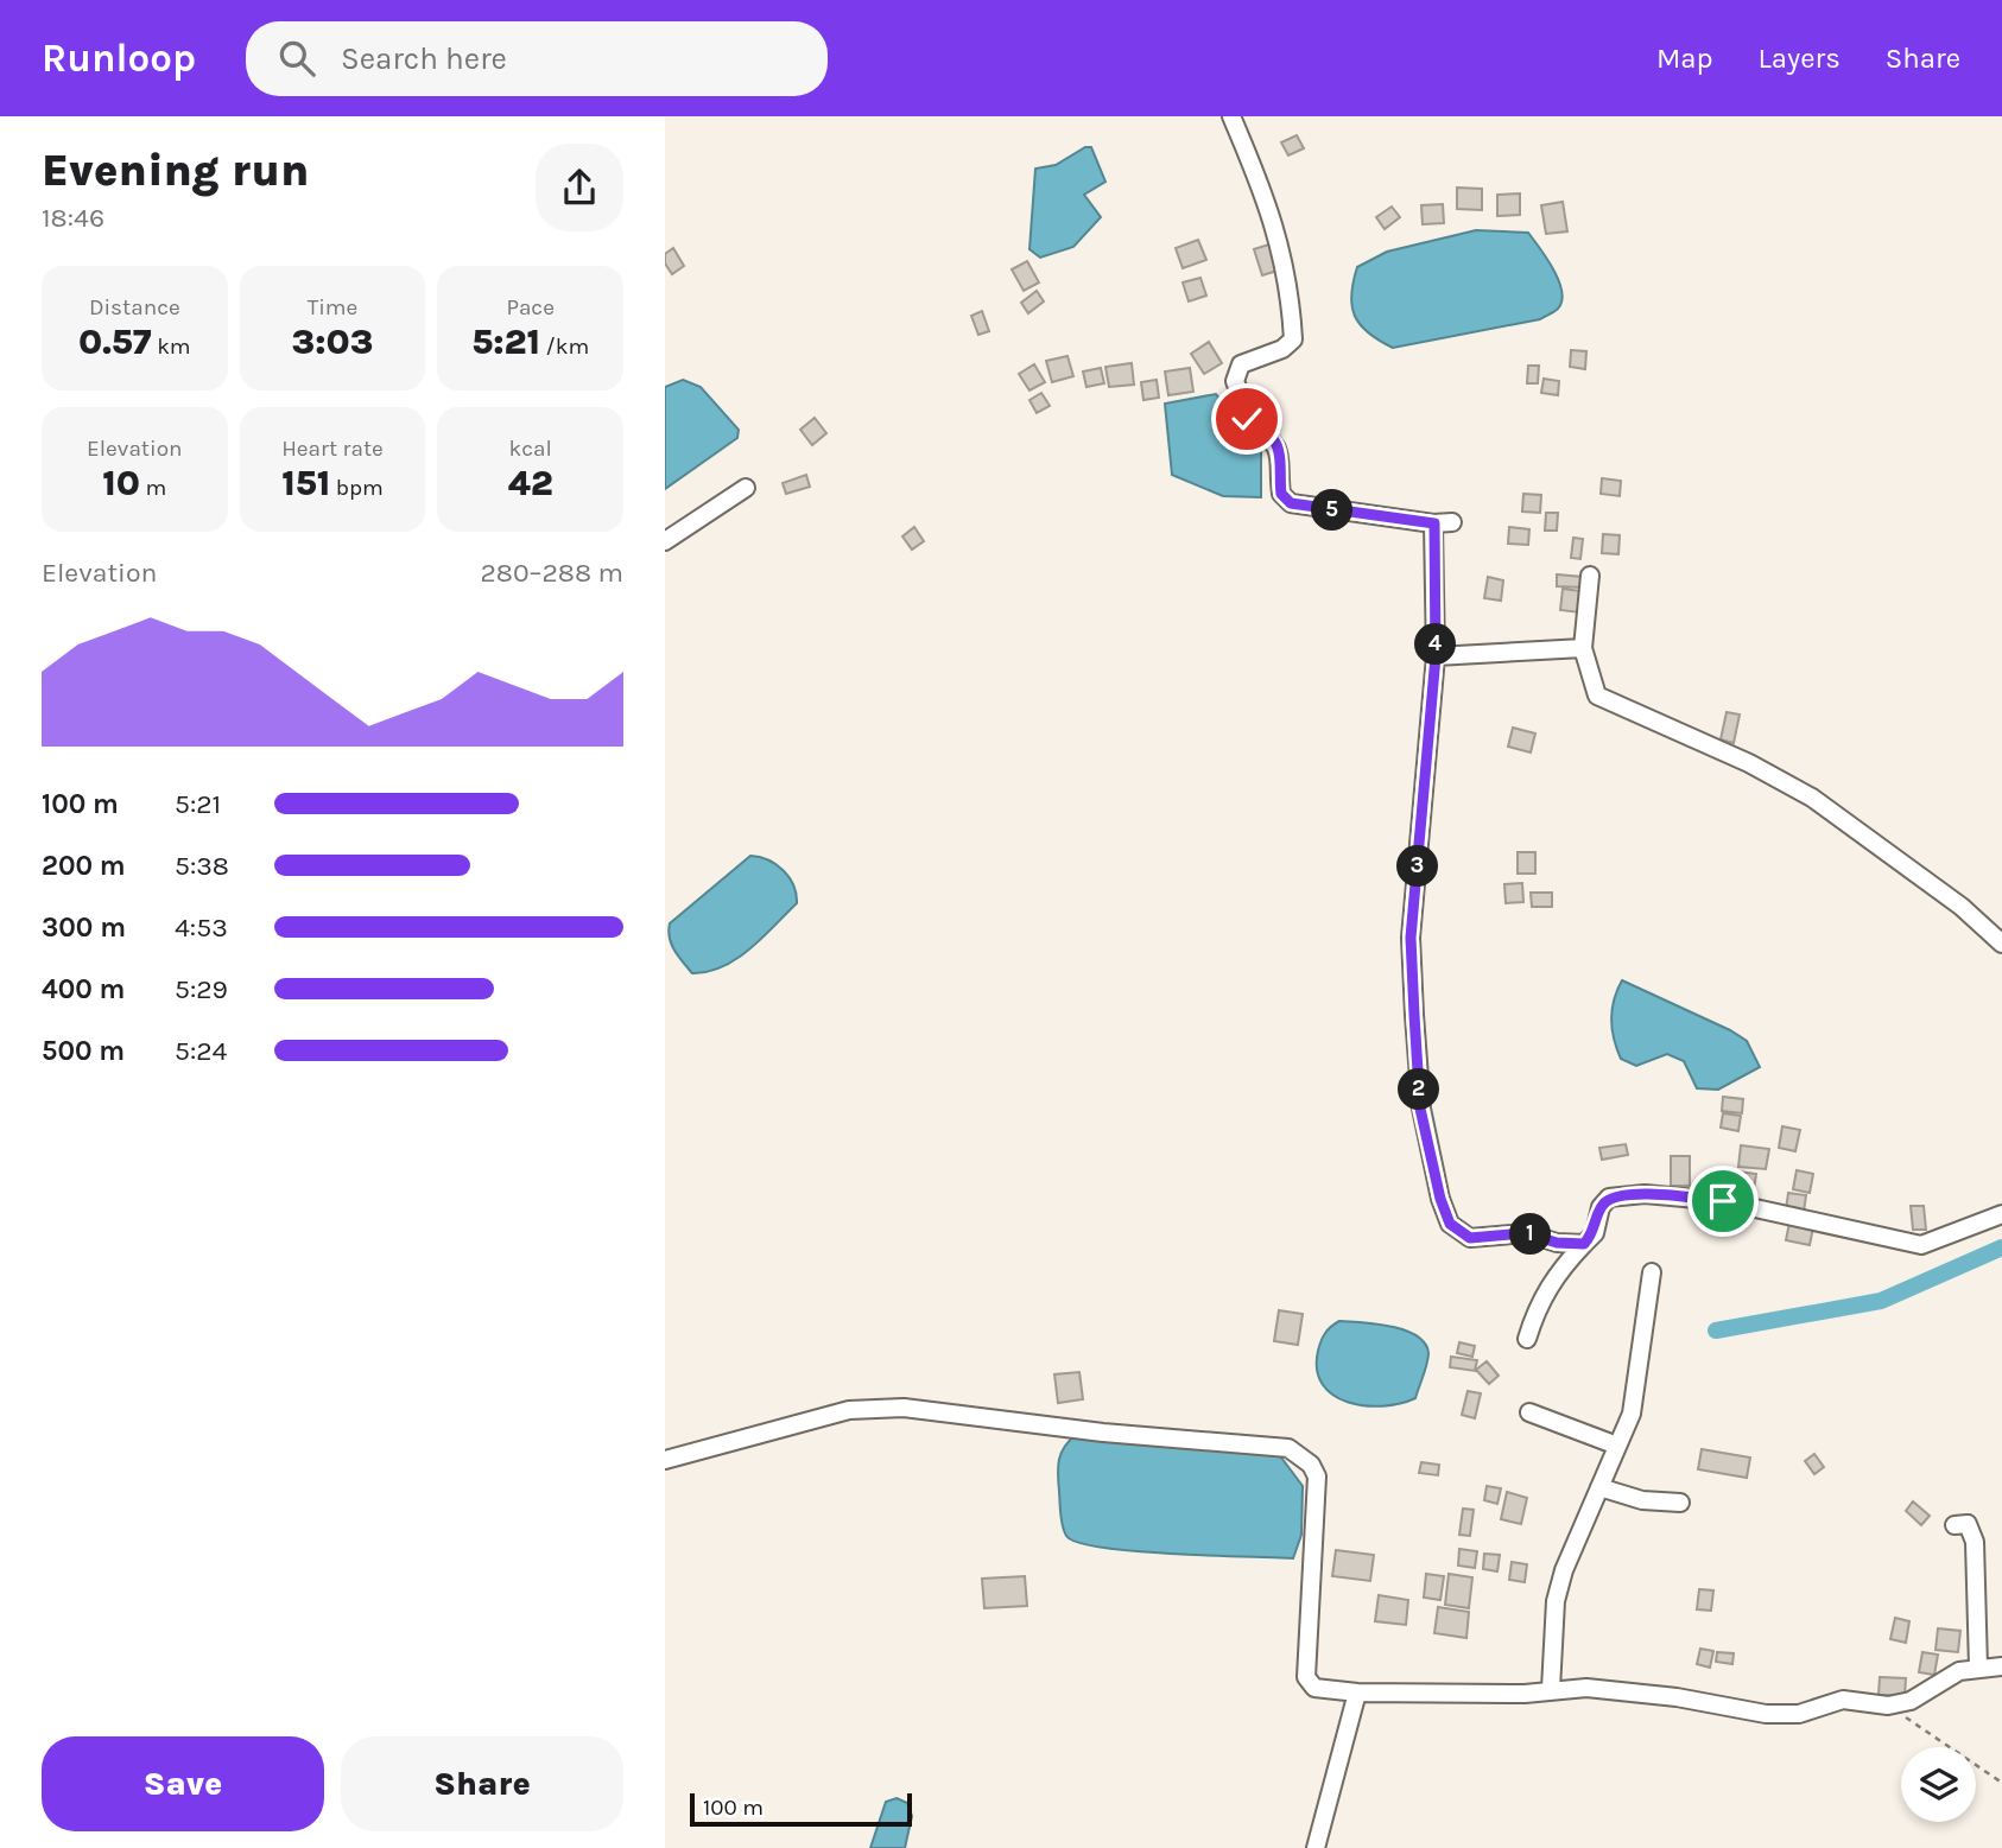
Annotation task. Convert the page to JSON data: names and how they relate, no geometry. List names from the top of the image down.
{
  "scale_bar": "100 m",
  "page": {
    "header": "Runloop",
    "search": "Search here",
    "nav": ["Map", "Layers", "Share"],
    "heading": ["Evening run", "18:46"],
    "stats": [
      ["Distance", "0.57 km"],
      ["Time", "3:03"],
      ["Pace", "5:21 /km"],
      ["Elevation", "10 m"],
      ["Heart rate", "151 bpm"],
      ["kcal", "42"]
    ],
    "pins": [
      "5",
      "4",
      "3",
      "2",
      "1"
    ],
    "chart": ["Elevation", "280–288 m"],
    "list": [
      {
        "name": "100 m",
        "note": "5:21"
      },
      {
        "name": "200 m",
        "note": "5:38"
      },
      {
        "name": "300 m",
        "note": "4:53"
      },
      {
        "name": "400 m",
        "note": "5:29"
      },
      {
        "name": "500 m",
        "note": "5:24"
      }
    ],
    "buttons": ["Save", "Share"],
    "scale": "100 m"
  }
}
